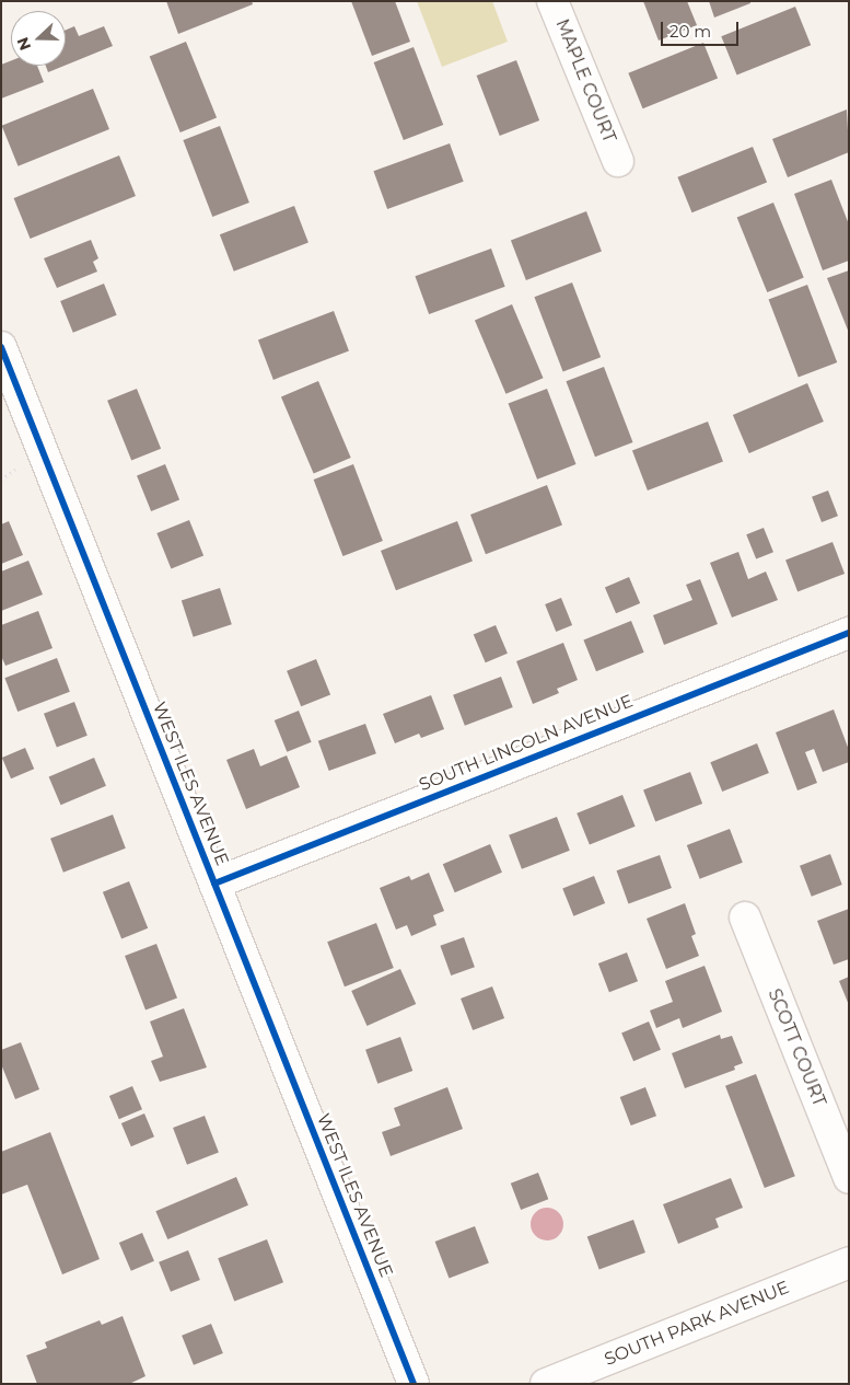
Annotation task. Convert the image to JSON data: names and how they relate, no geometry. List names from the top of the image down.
{
  "streets": {
    "street": [
      "MAPLE COURT",
      "SOUTH LINCOLN AVENUE",
      "WEST ILES AVENUE",
      "SCOTT COURT",
      "SOUTH PARK AVENUE"
    ]
  },
  "crossings": [
    ["SOUTH LINCOLN AVENUE", "WEST ILES AVENUE"]
  ],
  "scale_bar": "20 m",
  "north": "left"
}
